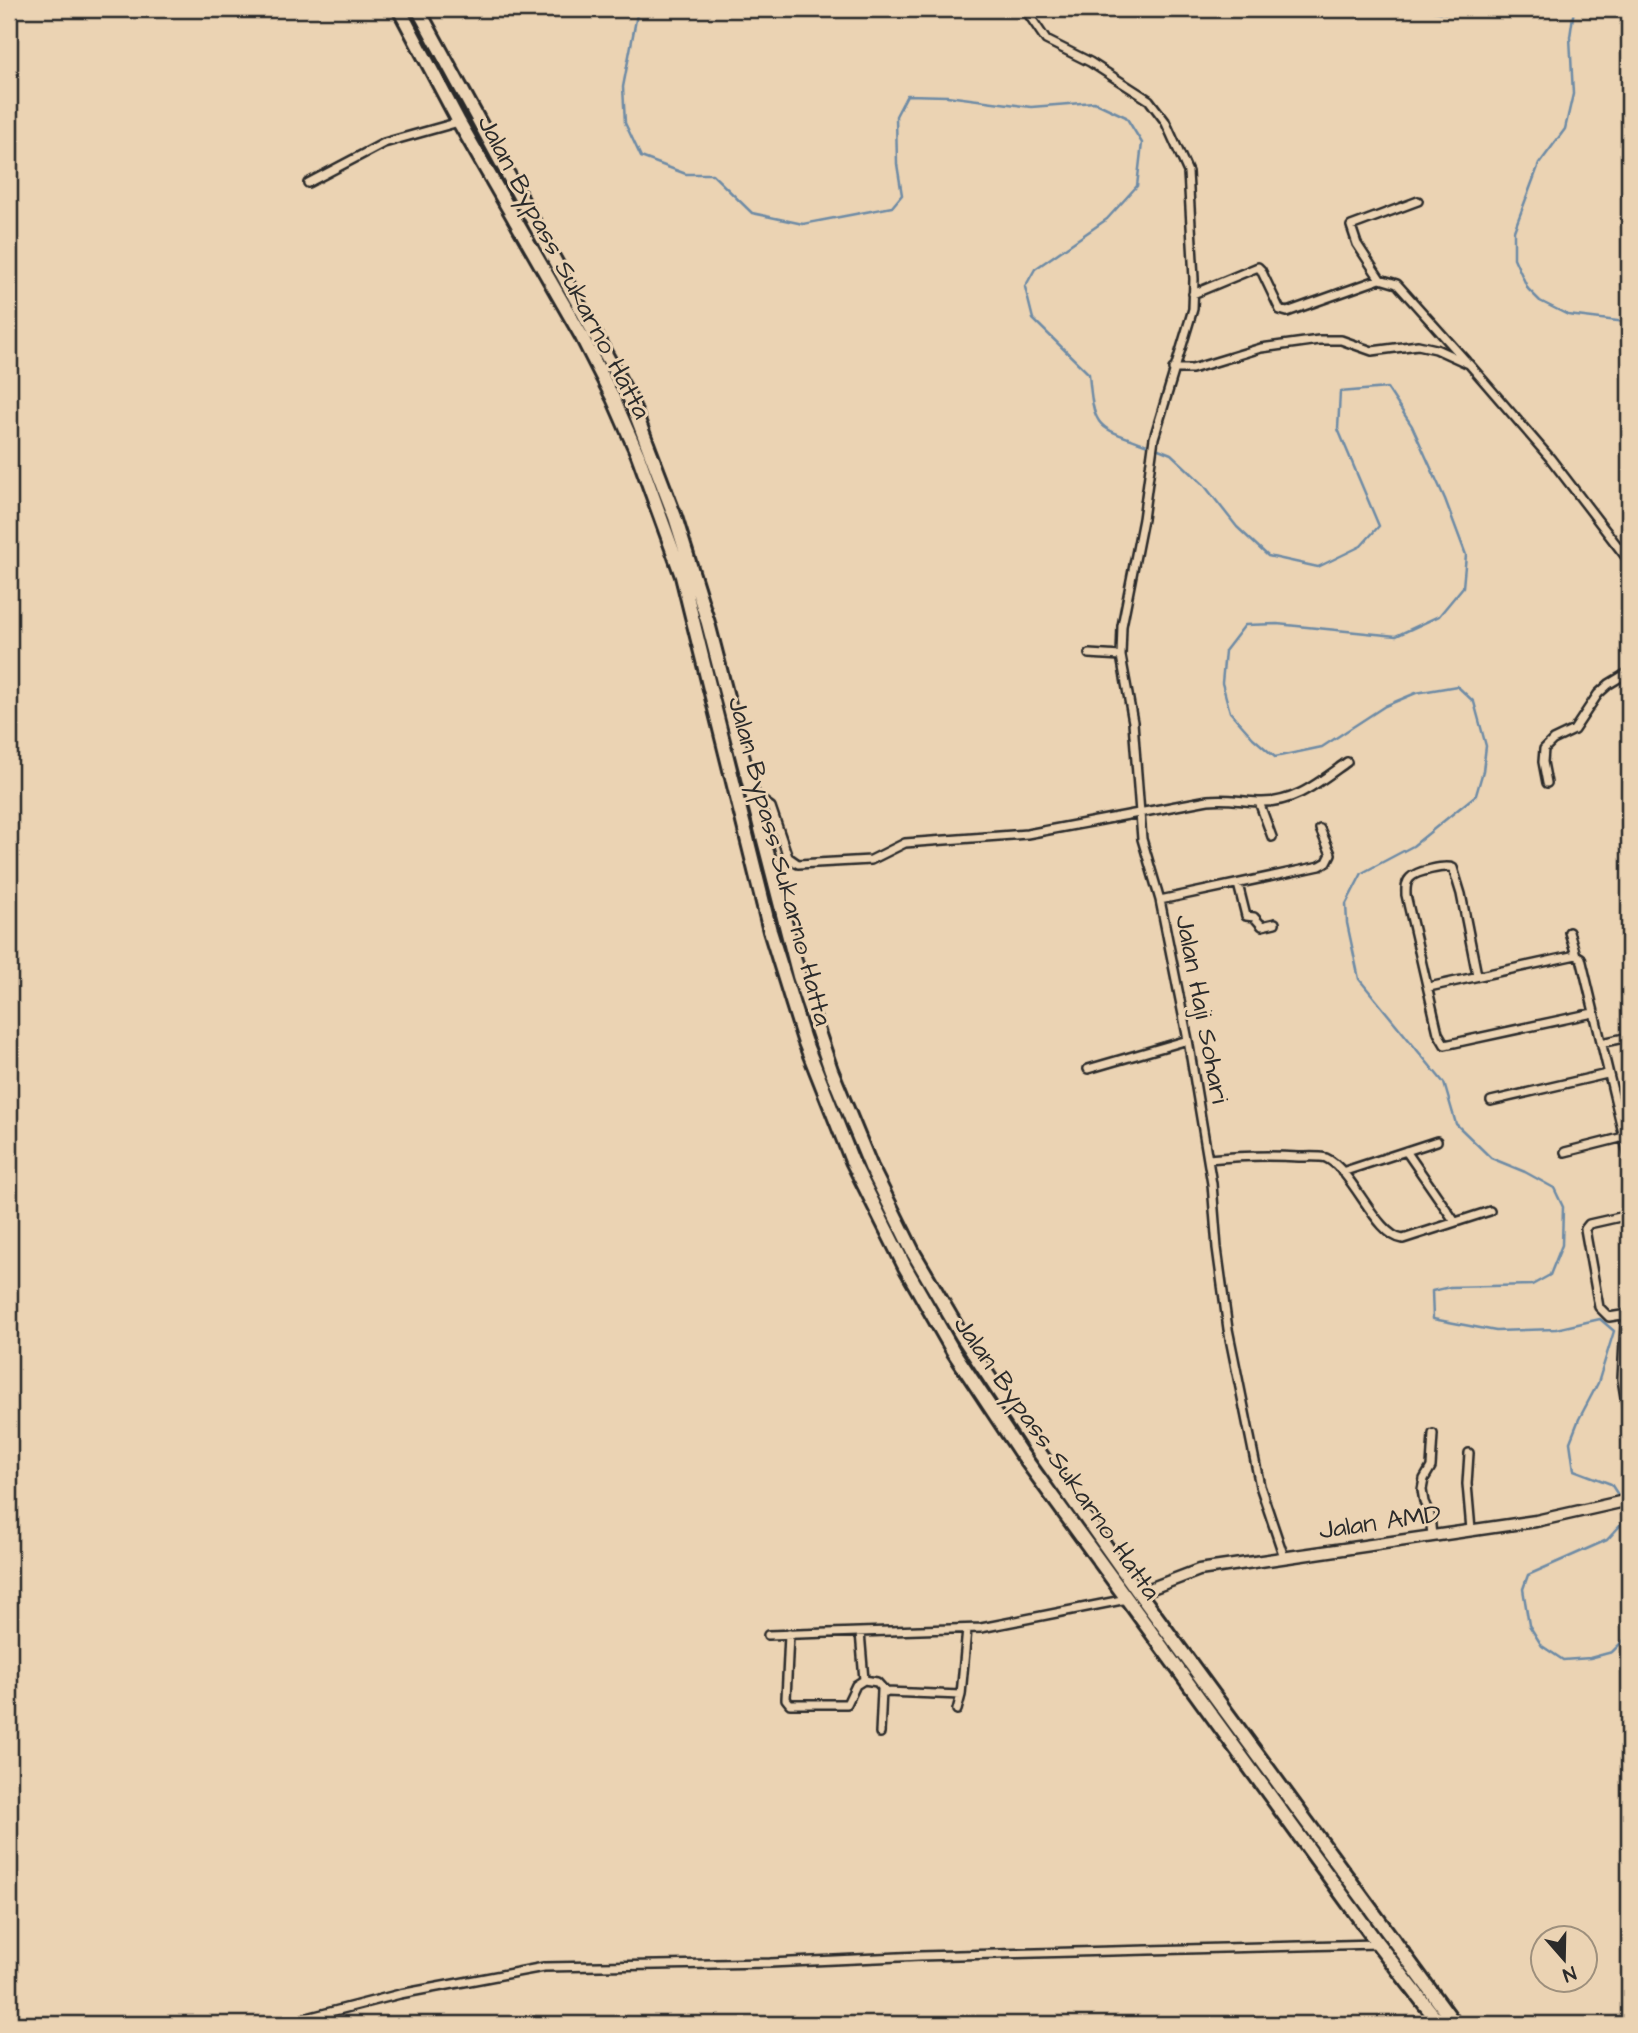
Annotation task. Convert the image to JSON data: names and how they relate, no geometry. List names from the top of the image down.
{
  "streets": {
    "highway": ["Jalan Bypass Sukarno Hatta"],
    "street": ["Jalan Haji Sohari", "Jalan AMD"]
  },
  "crossings": [
    ["Jalan Bypass Sukarno Hatta", "Jalan AMD"],
    ["Jalan Haji Sohari", "Jalan AMD"]
  ],
  "north": "bottom"
}
